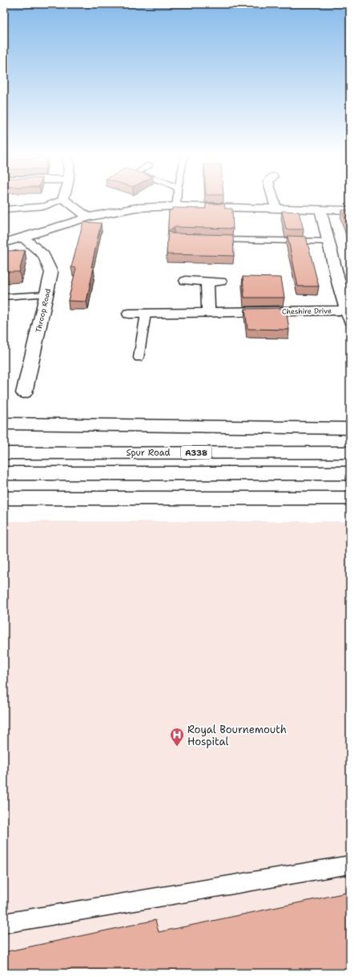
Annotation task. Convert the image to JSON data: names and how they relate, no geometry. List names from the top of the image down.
{
  "streets": {
    "main road": [
      "Throop Road",
      "Cheshire Drive",
      "Spur Road",
      "A338"
    ]
  },
  "places": {
    "hospital": ["Royal Bournemouth Hospital"]
  }
}
